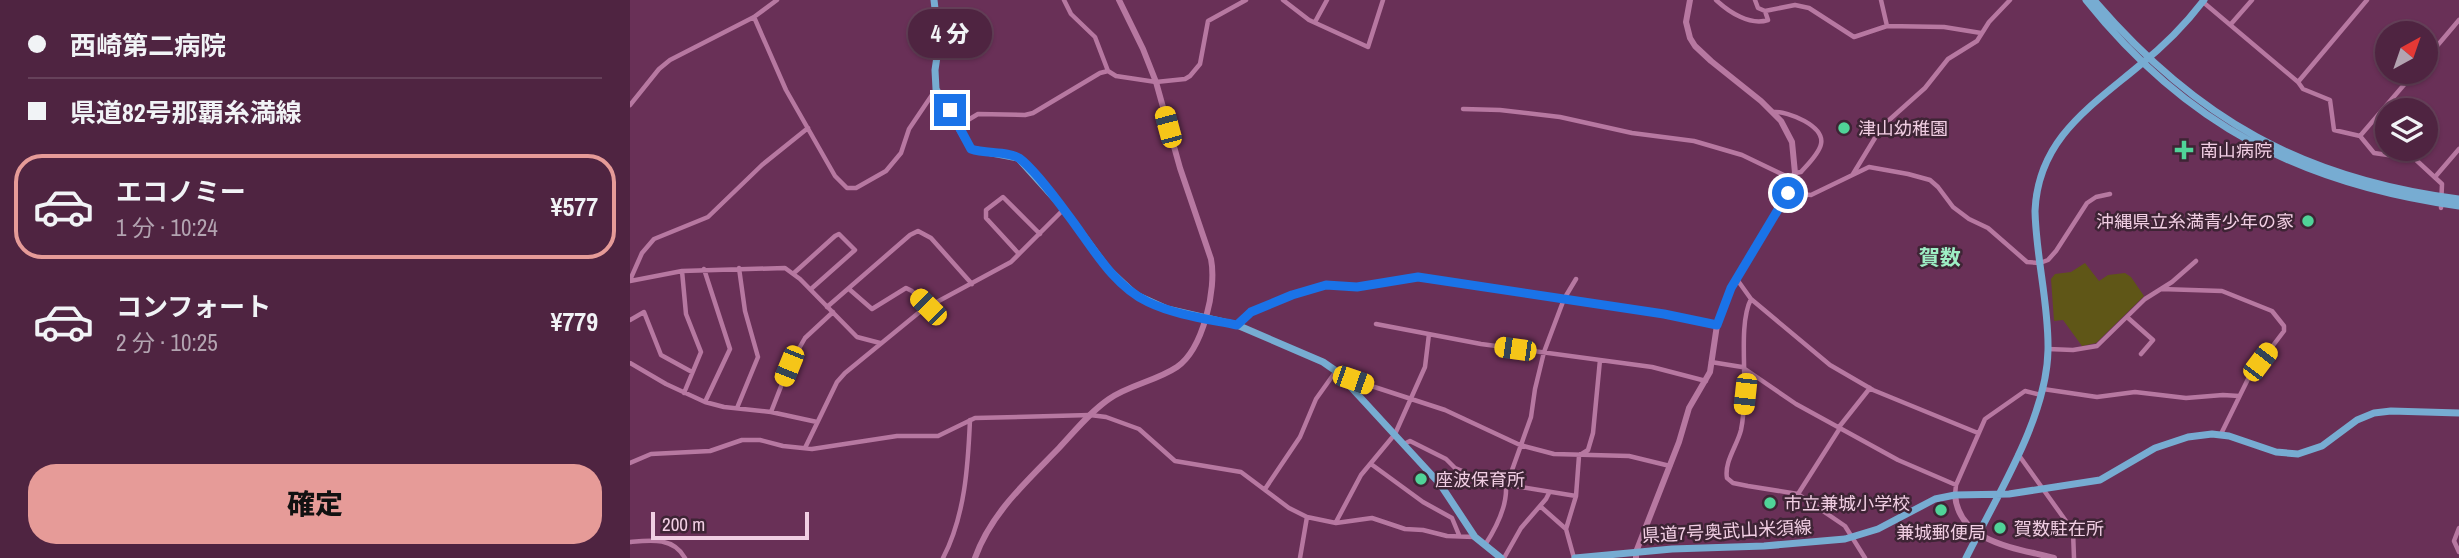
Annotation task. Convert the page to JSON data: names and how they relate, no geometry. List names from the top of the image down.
{
  "streets": {
    "main road": ["県道7号奥武山米須線"]
  },
  "districts": ["賀数"],
  "places": {
    "other": [
      "津山幼稚園",
      "沖縄県立糸満青少年の家",
      "座波保育所",
      "市立兼城小学校",
      "兼城郵便局",
      "賀数駐在所"
    ],
    "health": ["南山病院"]
  },
  "scale_bar": "200 m",
  "north": "top right",
  "page": {
    "banner": ["西崎第二病院", "県道82号那覇糸満線"],
    "bubble": "4 分",
    "list": [
      {
        "name": "エコノミー",
        "note": "1 分 · 10:24",
        "value": "¥577"
      },
      {
        "name": "コンフォート",
        "note": "2 分 · 10:25",
        "value": "¥779"
      }
    ],
    "buttons": "確定",
    "scale": "200 m"
  }
}
